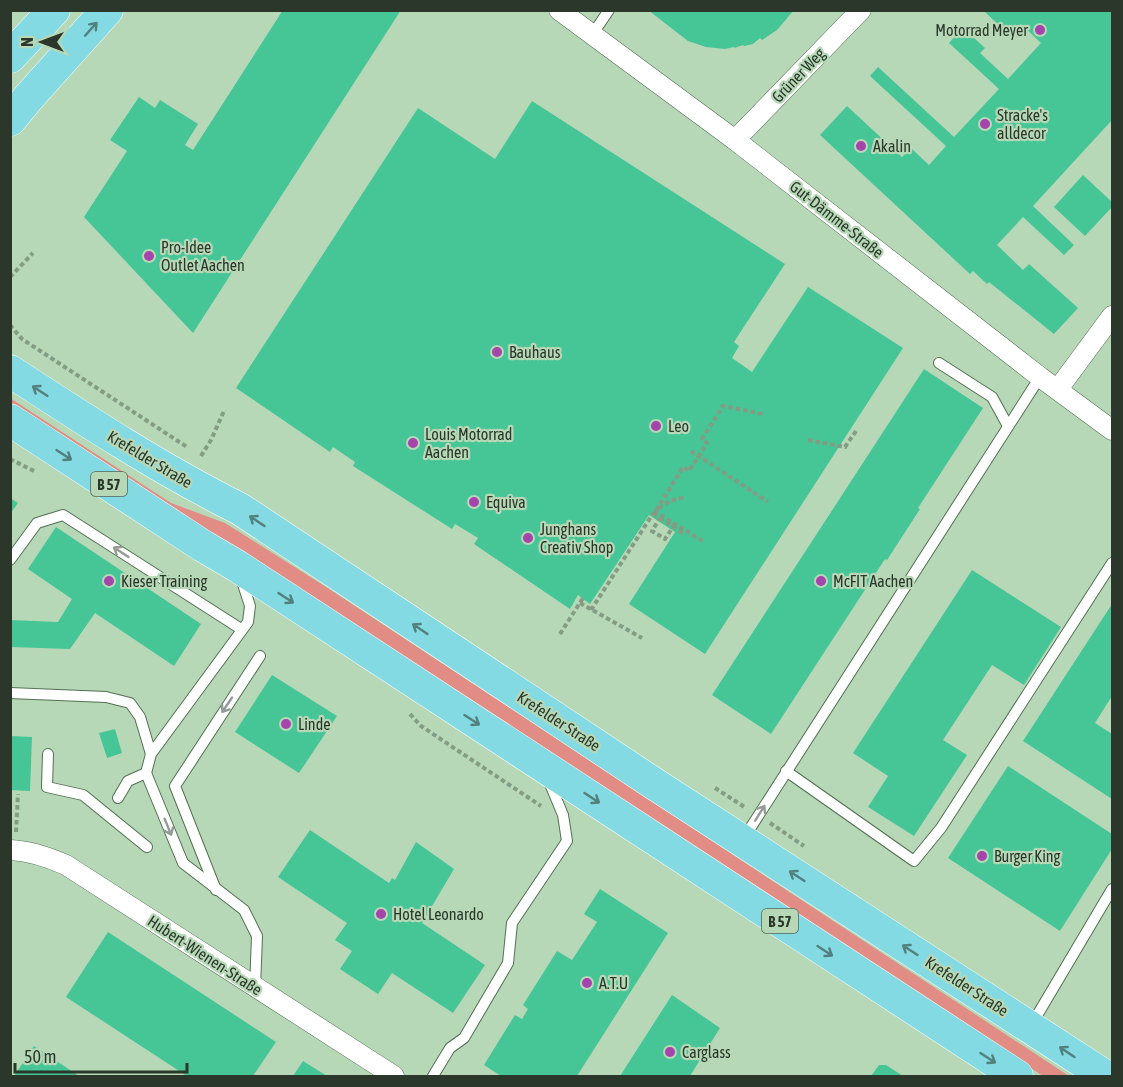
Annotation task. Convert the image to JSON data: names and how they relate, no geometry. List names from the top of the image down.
{
  "streets": {
    "main road": ["Krefelder Straße", "B 57"],
    "street": ["Grüner Weg", "Gut-Dämme-Straße", "Hubert-Wienen-Straße"]
  },
  "crossings": [
    ["Grüner Weg", "Gut-Dämme-Straße"]
  ],
  "places": [
    "Motorrad Meyer",
    "Stracke's alldecor",
    "Akalin",
    "Pro-Idee Outlet Aachen",
    "Bauhaus",
    "Leo",
    "Louis Motorrad Aachen",
    "Equiva",
    "Junghans Creativ Shop",
    "Kieser Training",
    "McFIT Aachen",
    "Linde",
    "Burger King",
    "Hotel Leonardo",
    "A.T.U",
    "Carglass"
  ],
  "scale_bar": "50 m",
  "north": "left"
}
